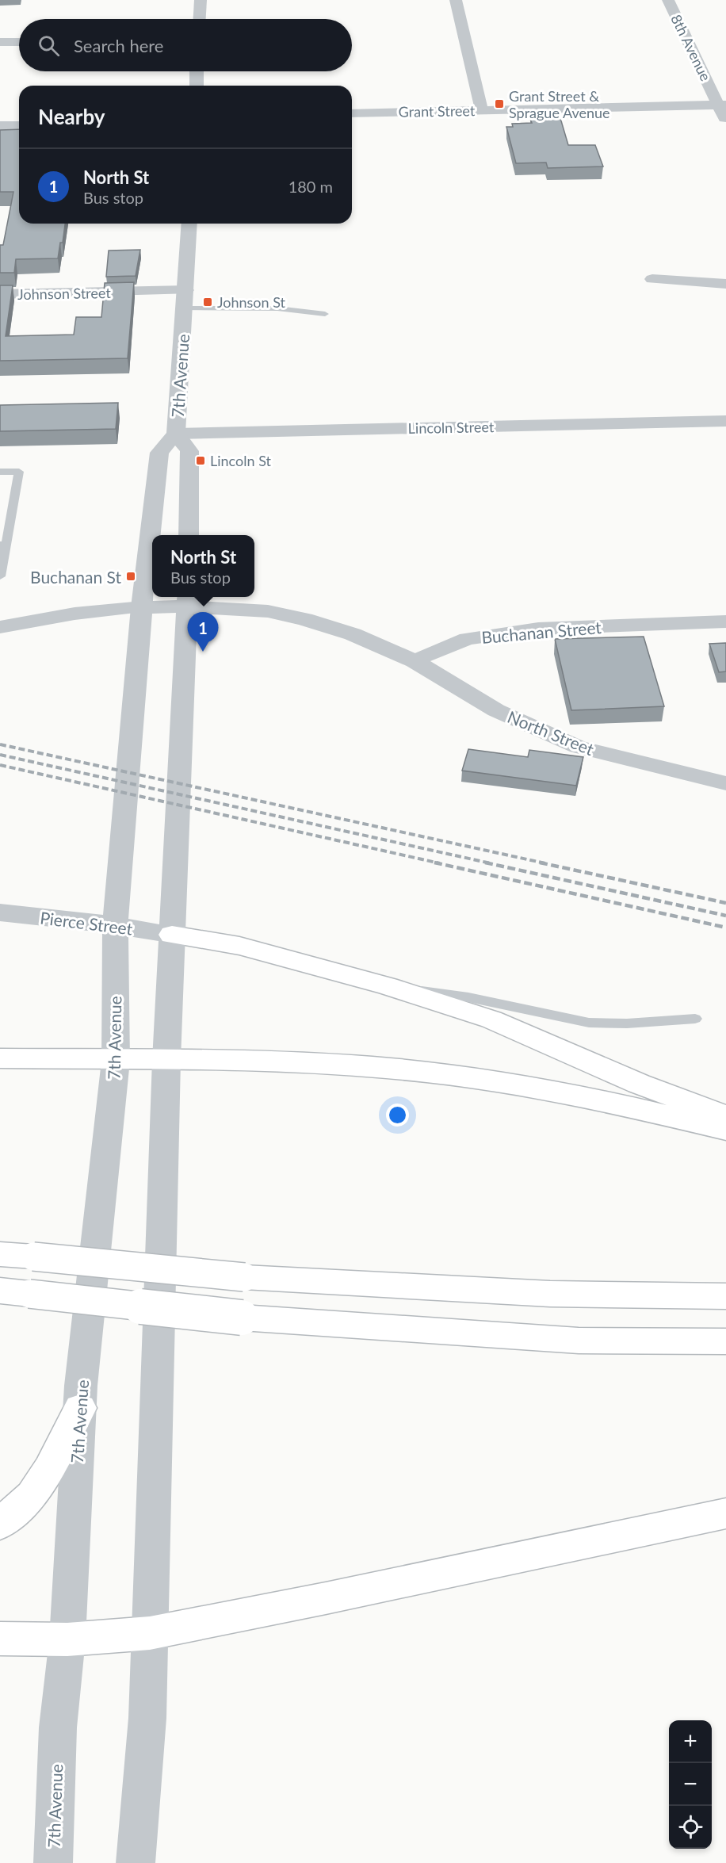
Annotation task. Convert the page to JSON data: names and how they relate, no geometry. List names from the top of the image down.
{
  "streets": {
    "street": [
      "8th Avenue",
      "Grant Street",
      "Johnson Street",
      "7th Avenue",
      "Lincoln Street",
      "Buchanan Street",
      "North Street",
      "Pierce Street"
    ]
  },
  "crossings": [
    ["8th Avenue", "Grant Street"],
    ["Johnson Street", "7th Avenue"],
    ["7th Avenue", "Lincoln Street"],
    ["7th Avenue", "Pierce Street"],
    ["Buchanan Street", "North Street"]
  ],
  "places": {
    "transit": [
      "Grant Street & Sprague Avenue",
      "Johnson St",
      "Lincoln St",
      "Buchanan St"
    ]
  },
  "page": {
    "search": "Search here",
    "heading": "Nearby",
    "list": [
      {
        "mark": "1",
        "name": "North St",
        "note": "Bus stop",
        "value": "180 m"
      }
    ],
    "popup": ["North St", "Bus stop"],
    "pins": "1",
    "map_buttons": ["+", "−"]
  }
}
